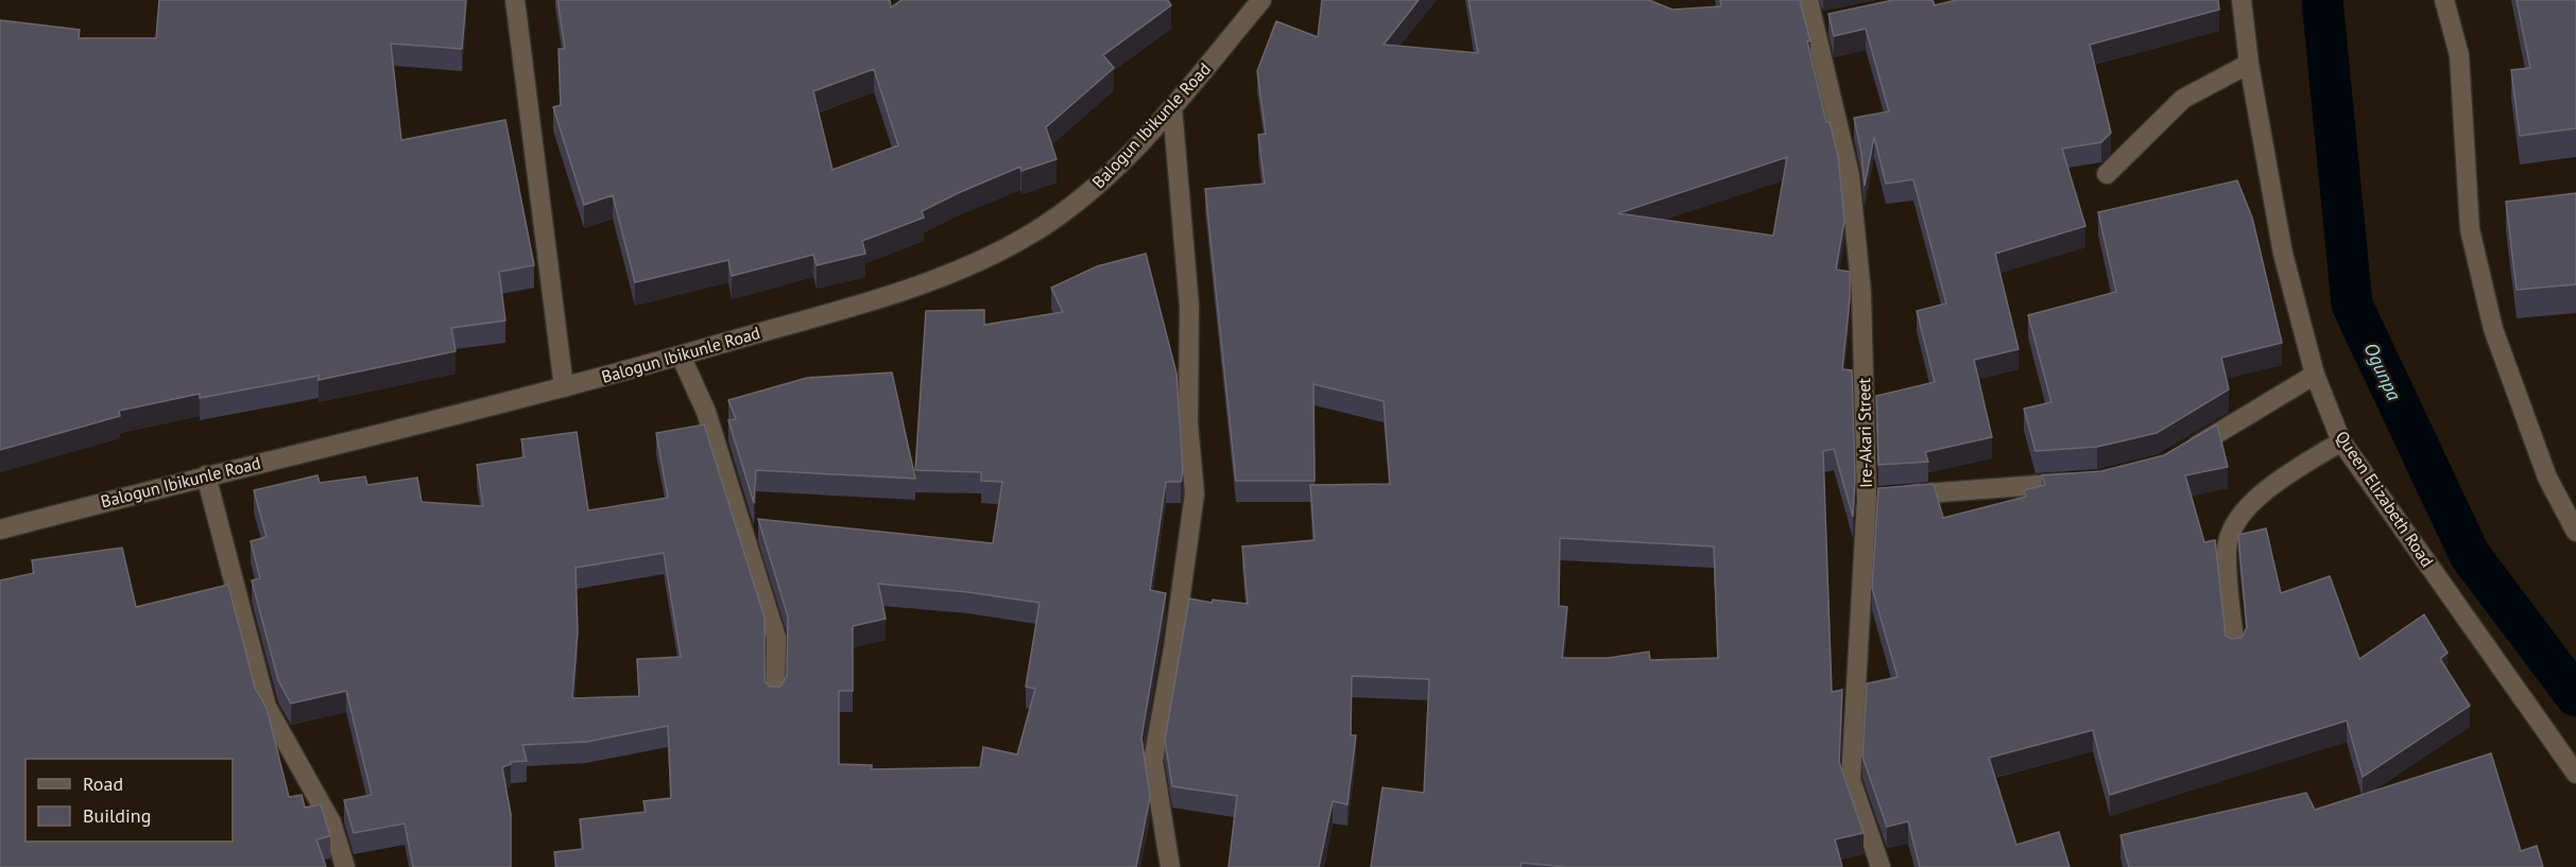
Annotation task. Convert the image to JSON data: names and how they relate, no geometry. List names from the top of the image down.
{
  "streets": {
    "street": ["Balogun Ibikunle Road", "Ire-Akari Street", "Queen Elizabeth Road"]
  },
  "water": ["Ogunpa"],
  "legend": ["Road", "Building"]
}
